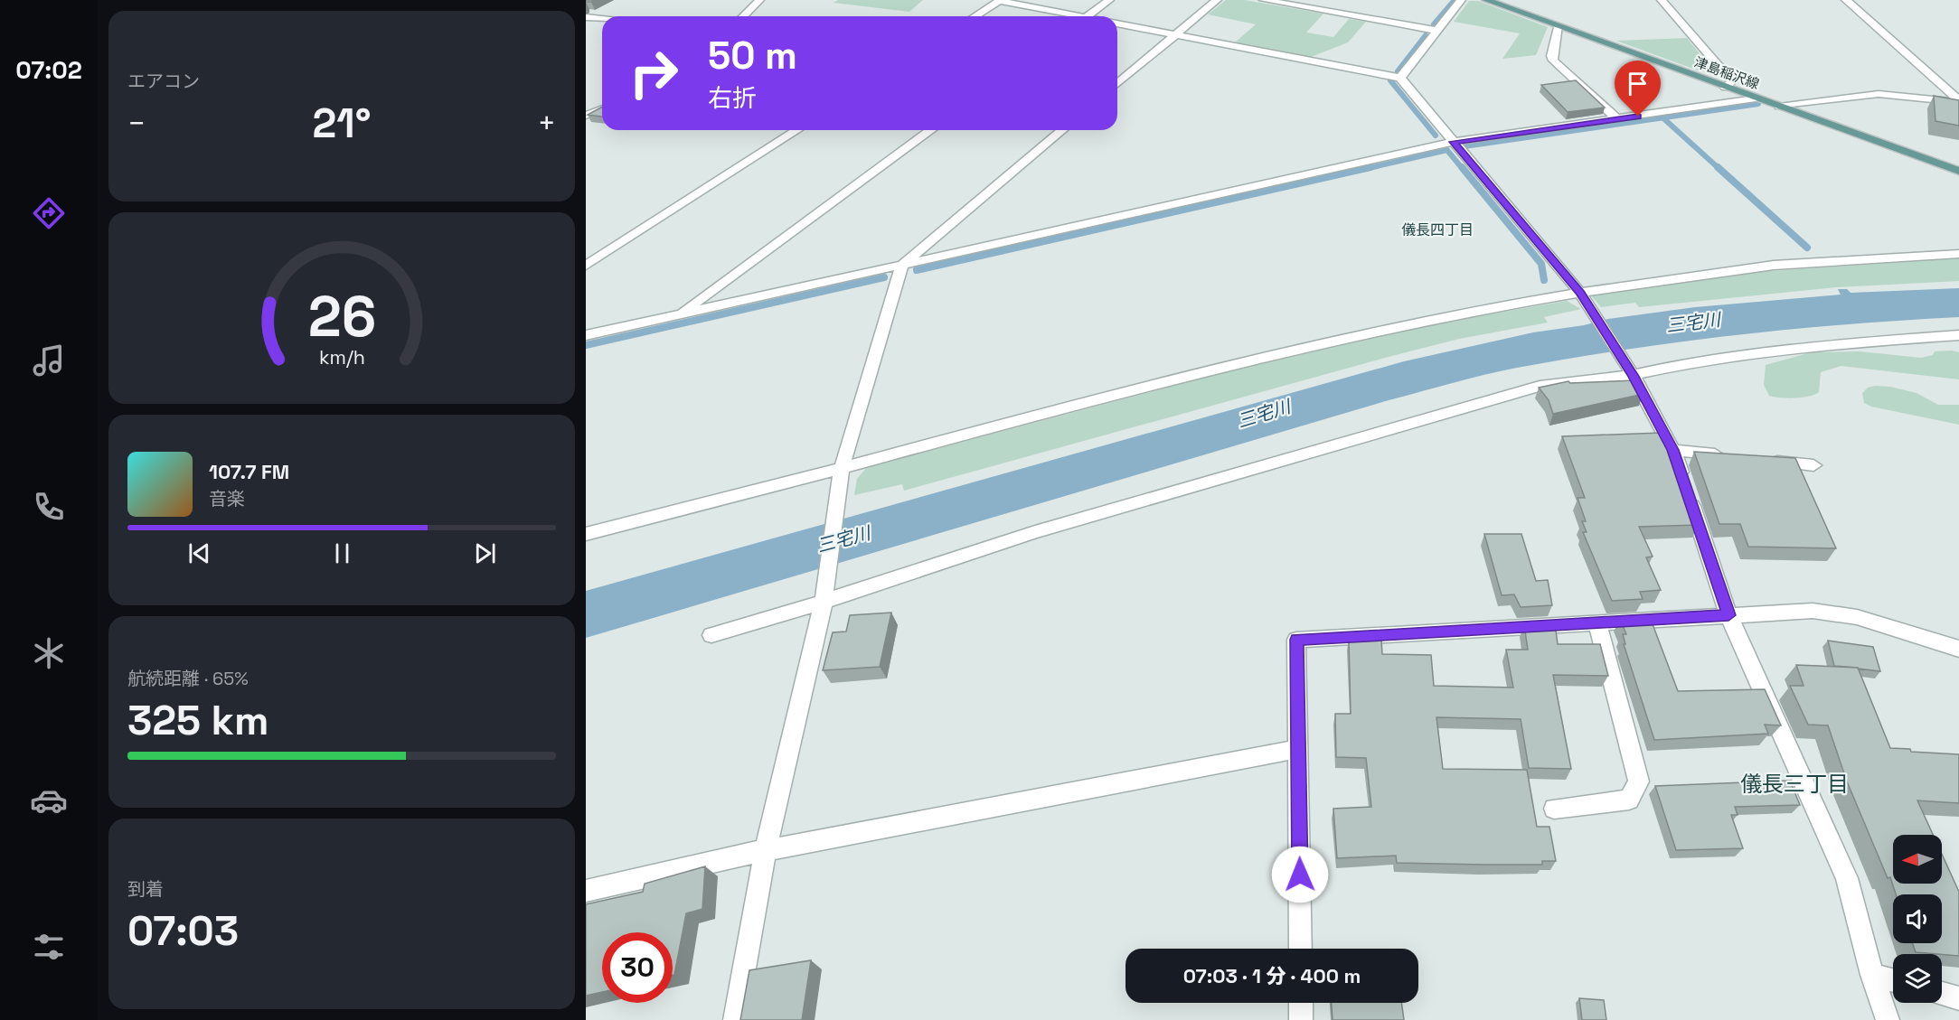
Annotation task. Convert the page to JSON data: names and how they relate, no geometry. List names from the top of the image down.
{
  "streets": {
    "main road": ["津島稲沢線"]
  },
  "districts": ["儀長四丁目", "儀長三丁目"],
  "water": ["三宅川"],
  "north": "left",
  "page": {
    "tabs": "07:02",
    "tile": [
      "エアコン",
      ["航続距離 · 65%", "325 km"],
      ["到着", "07:03"]
    ],
    "turn": ["50 m", "右折"],
    "heat": ["−", "21°", "+"],
    "song": ["107.7 FM", "音楽"],
    "limit": "30",
    "trip": "07:03 · 1 分 · 400 m",
    "gauge": ["26", "km/h"]
  }
}
